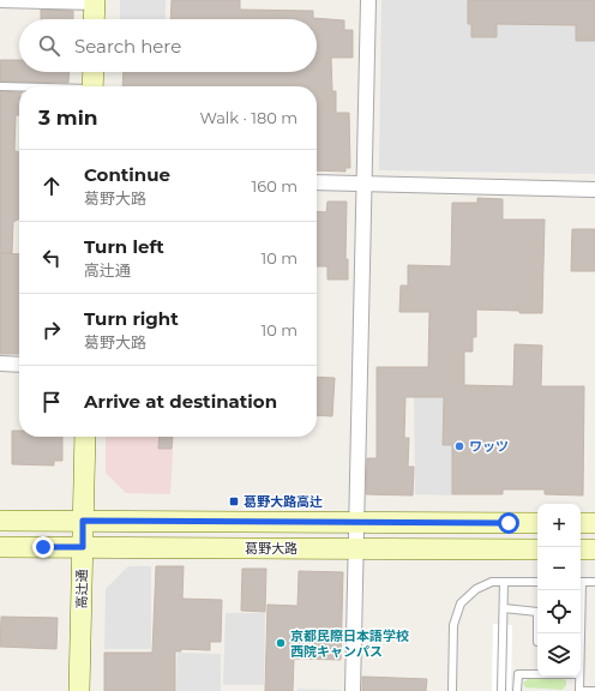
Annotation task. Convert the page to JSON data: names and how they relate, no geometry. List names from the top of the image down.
{
  "streets": {
    "street": ["葛野大路", "高辻通"]
  },
  "crossings": [
    ["葛野大路", "高辻通"]
  ],
  "places": {
    "other": ["ワッツ", "京都民際日本語学校 西院キャンパス"],
    "transit": ["葛野大路高辻"]
  },
  "page": {
    "search": "Search here",
    "heading": ["3 min", "Walk · 180 m"],
    "list": [
      ["Continue", "葛野大路", "160 m"],
      ["Turn left", "高辻通", "10 m"],
      ["Turn right", "葛野大路", "10 m"],
      "Arrive at destination"
    ],
    "map_buttons": ["+", "−"]
  }
}
